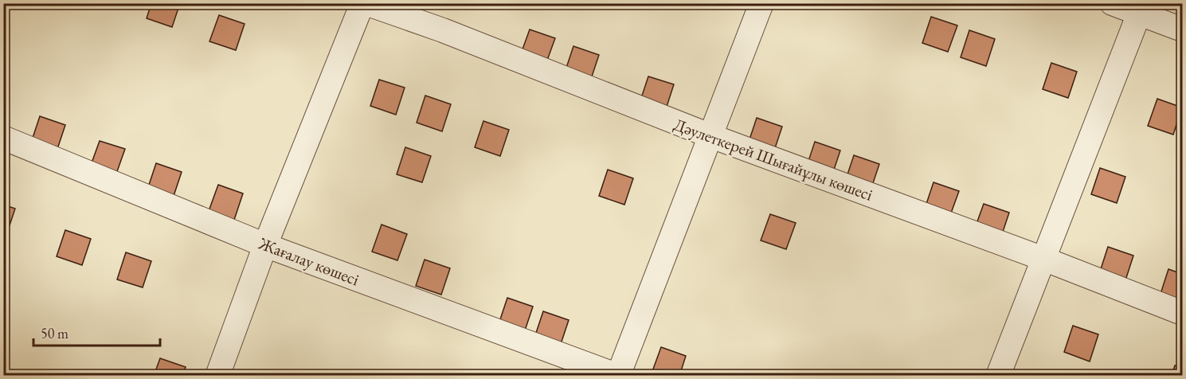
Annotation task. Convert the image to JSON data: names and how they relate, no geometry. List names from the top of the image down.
{
  "streets": {
    "street": ["Дәулеткерей Шығайұлы көшесі", "Жағалау көшесі"]
  },
  "scale_bar": "50 m"
}
